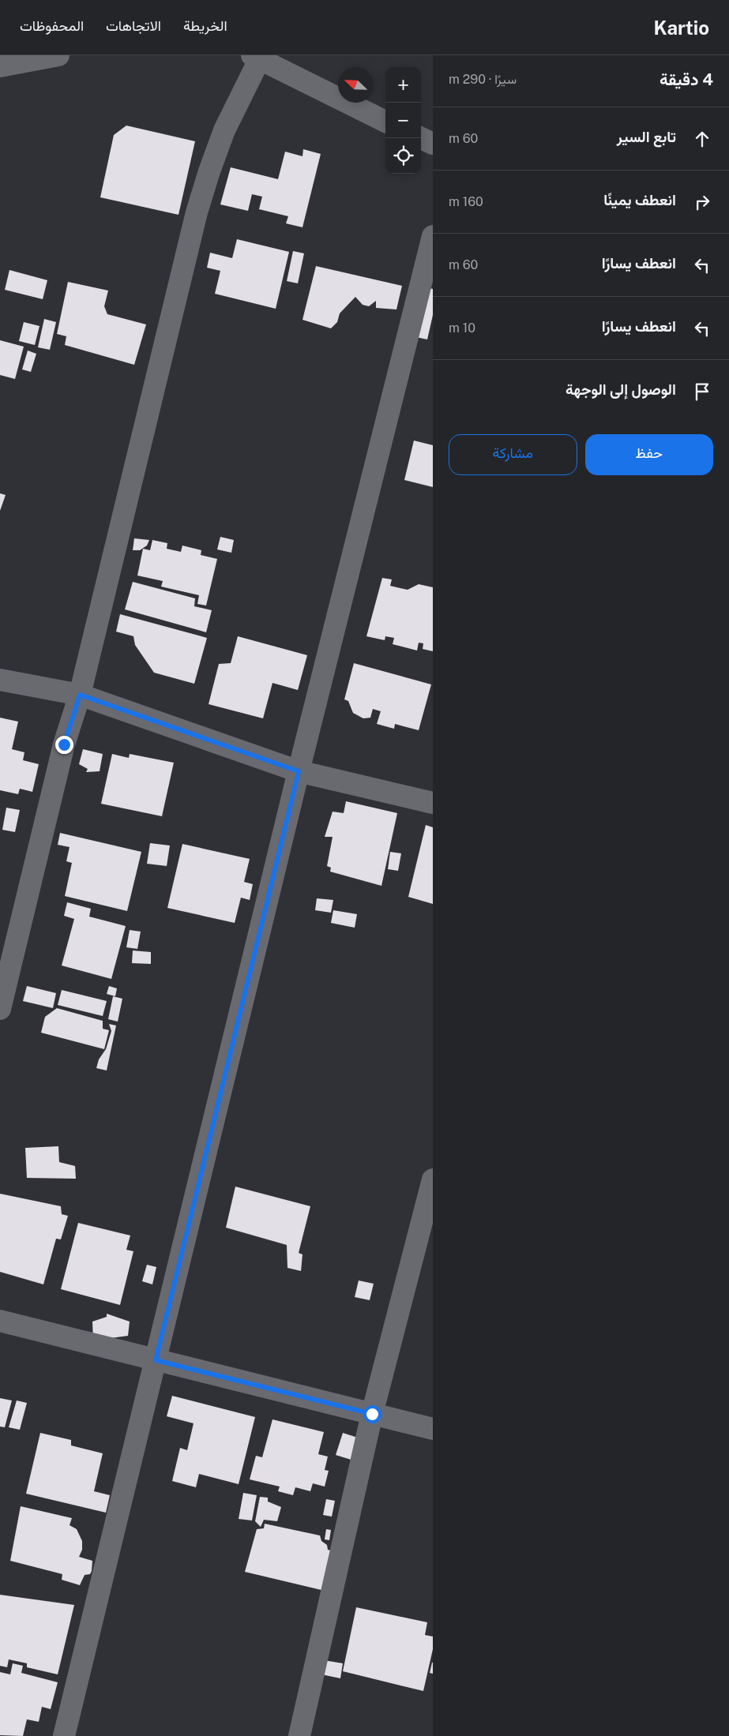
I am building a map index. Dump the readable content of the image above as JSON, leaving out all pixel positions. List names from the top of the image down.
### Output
{
  "north": "top left",
  "page": {
    "header": "Kartio",
    "nav": ["الخريطة", "الاتجاهات", "المحفوظات"],
    "heading": ["4 دقيقة", "سيرًا · 290 m"],
    "map_buttons": ["+", "−"],
    "list": [
      ["تابع السير", "60 m"],
      ["انعطف يمينًا", "160 m"],
      ["انعطف يسارًا", "60 m"],
      ["انعطف يسارًا", "10 m"],
      "الوصول إلى الوجهة"
    ],
    "buttons": ["حفظ", "مشاركة"]
  }
}
